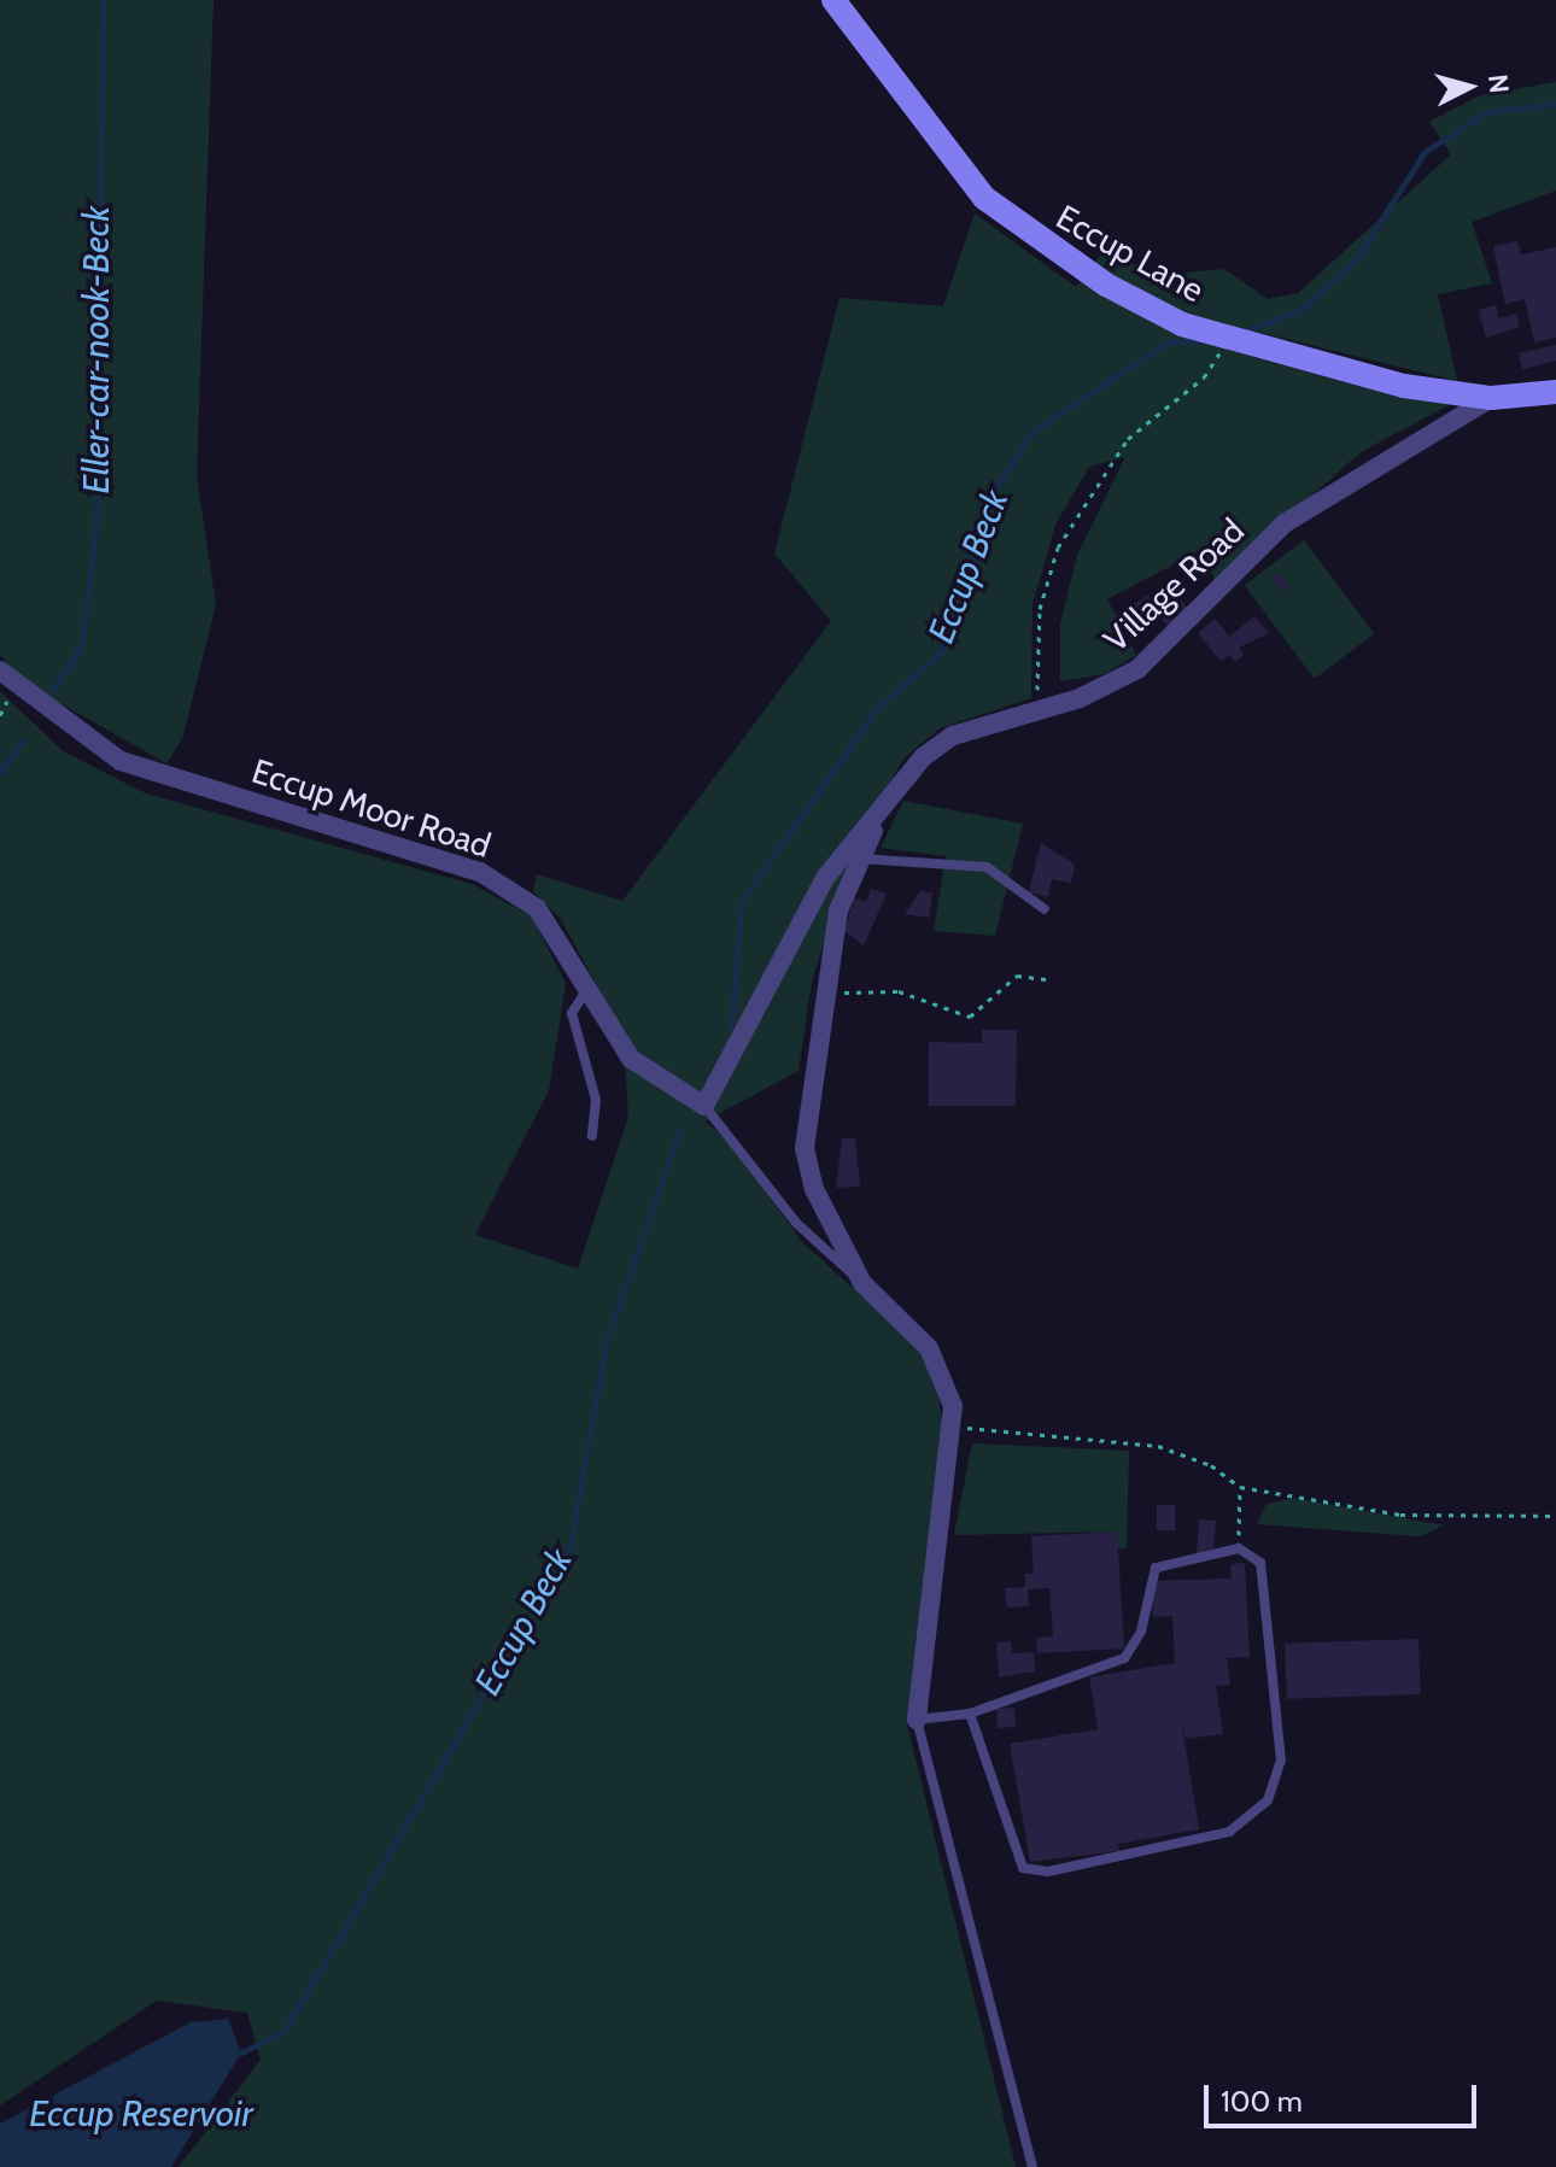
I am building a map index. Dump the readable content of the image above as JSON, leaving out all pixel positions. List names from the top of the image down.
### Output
{
  "streets": {
    "street": ["Eccup Lane", "Village Road", "Eccup Moor Road"]
  },
  "crossings": [
    ["Eccup Lane", "Village Road"]
  ],
  "water": ["Eller-car-nook-Beck", "Eccup Beck", "Eccup Reservoir"],
  "scale_bar": "100 m",
  "north": "right"
}
